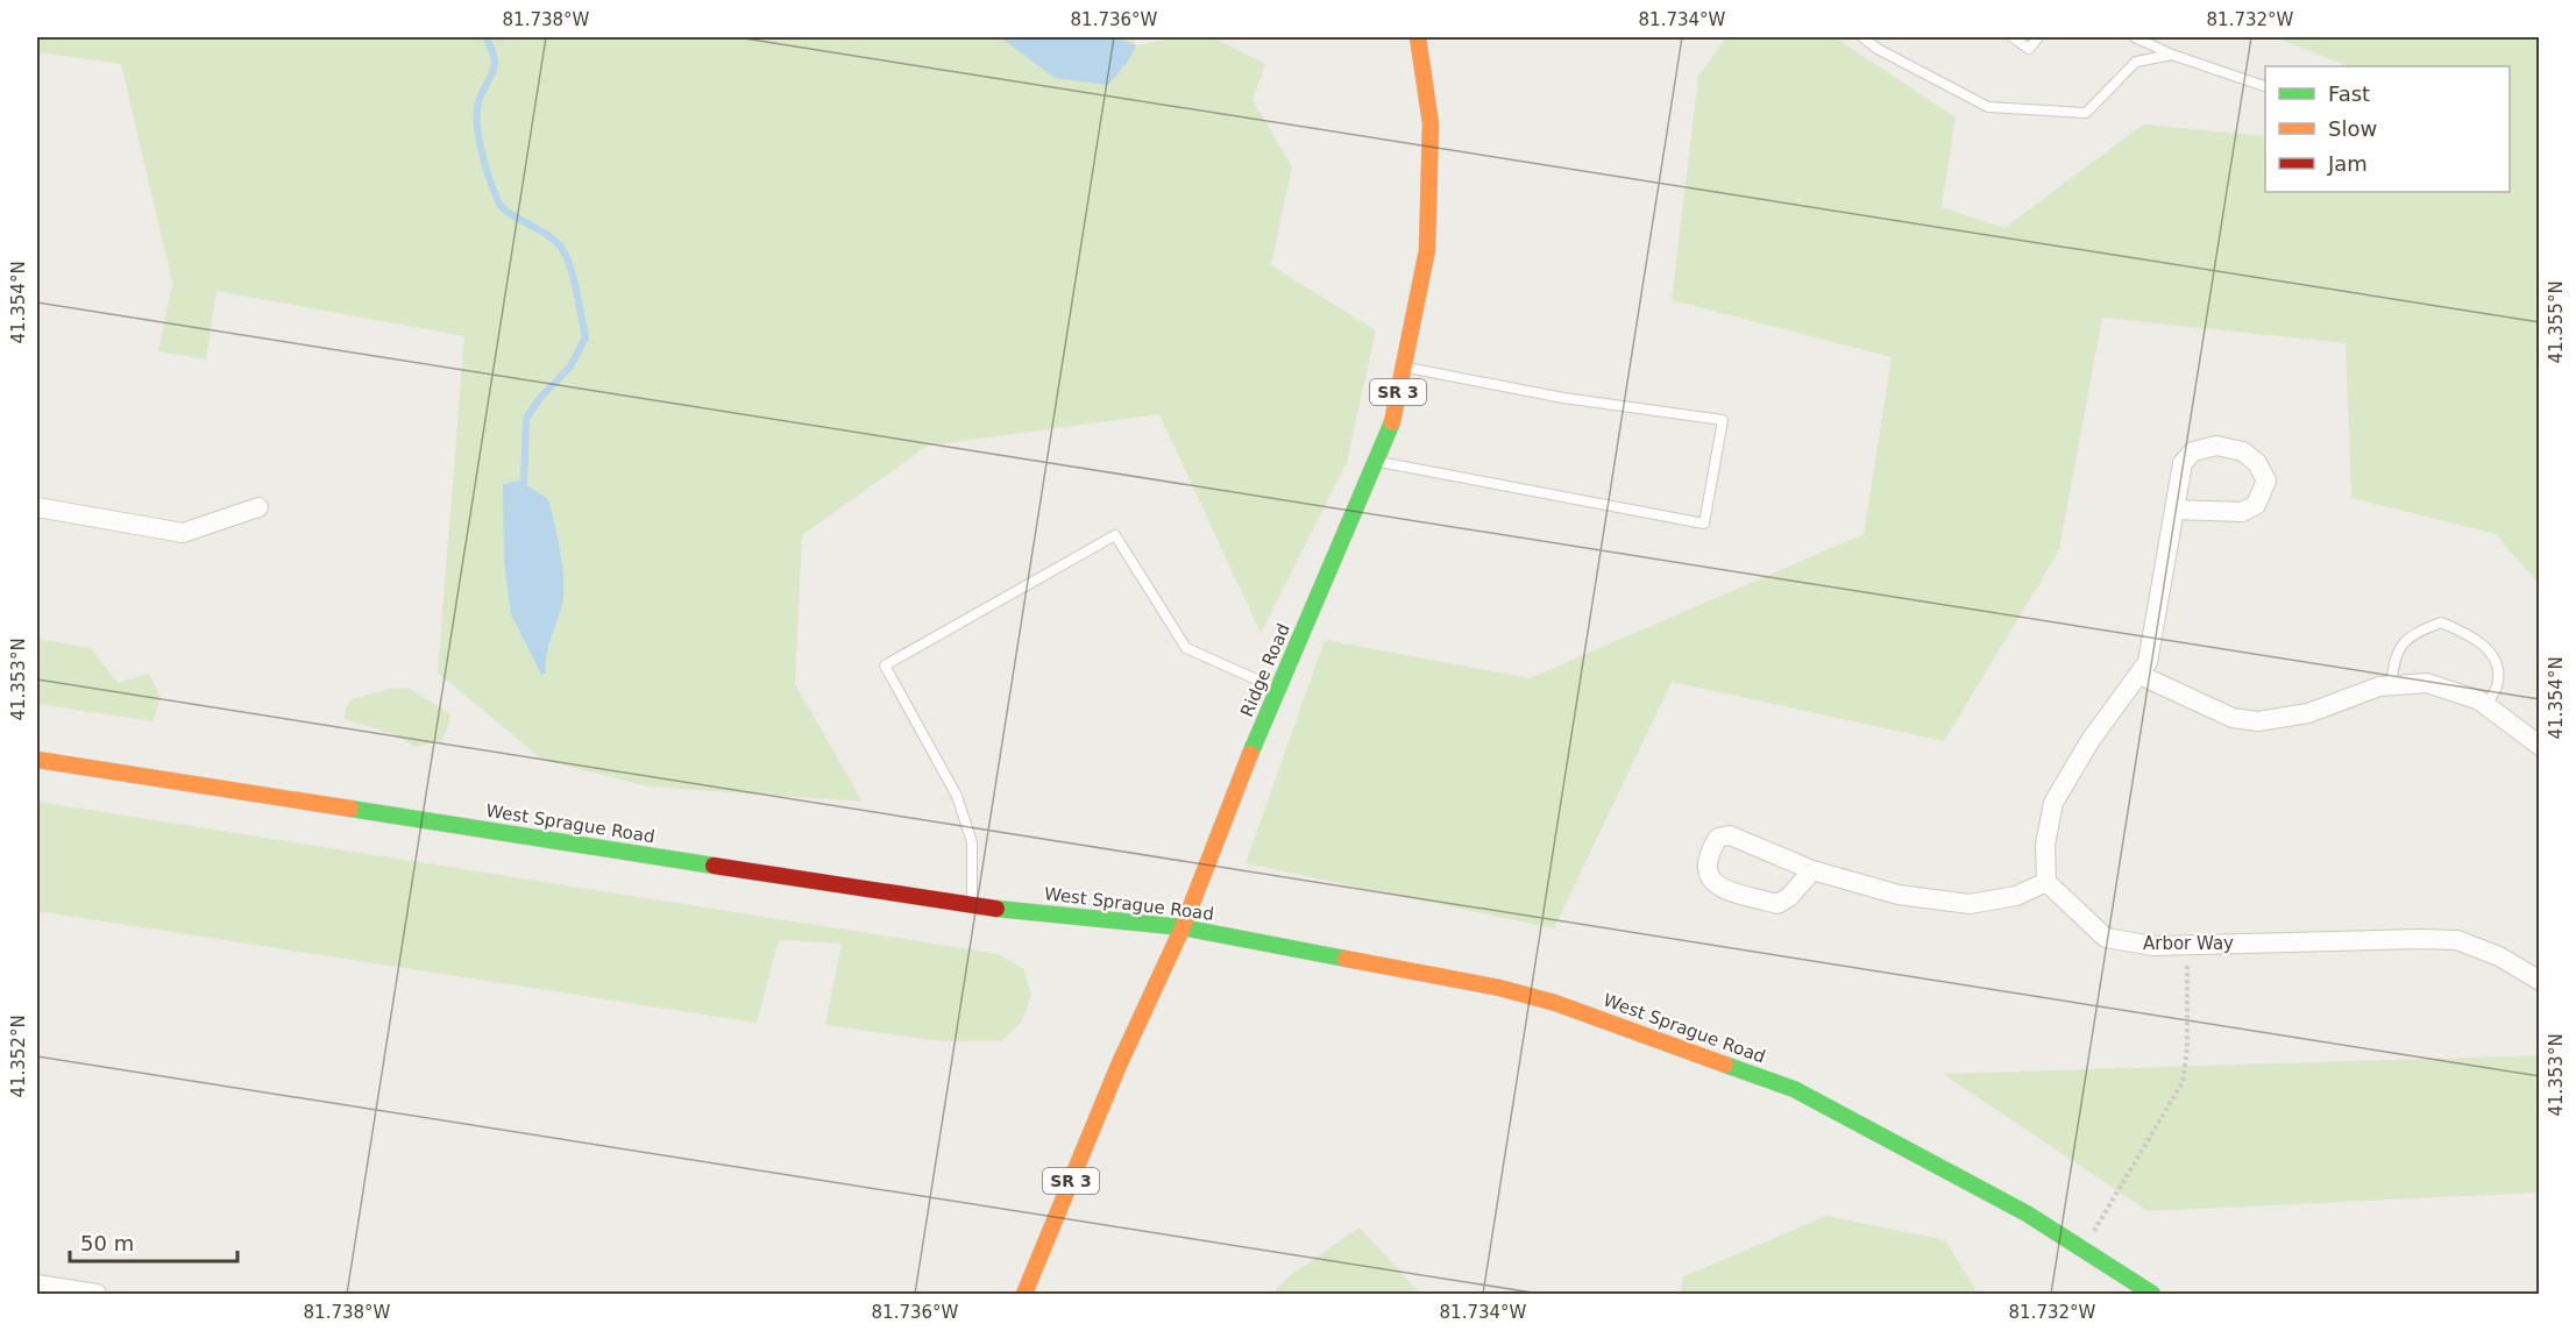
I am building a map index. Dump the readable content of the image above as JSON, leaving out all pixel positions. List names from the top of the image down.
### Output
{
  "streets": {
    "street": [
      "SR 3",
      "Ridge Road",
      "West Sprague Road",
      "Arbor Way"
    ]
  },
  "crossings": [
    ["Ridge Road", "West Sprague Road"]
  ],
  "legend": ["Fast", "Slow", "Jam"],
  "scale_bar": "50 m",
  "coordinates": [
    "81.738°W",
    "81.736°W",
    "81.734°W",
    "81.732°W",
    "41.354°N",
    "41.355°N",
    "41.353°N",
    "41.352°N"
  ]
}
